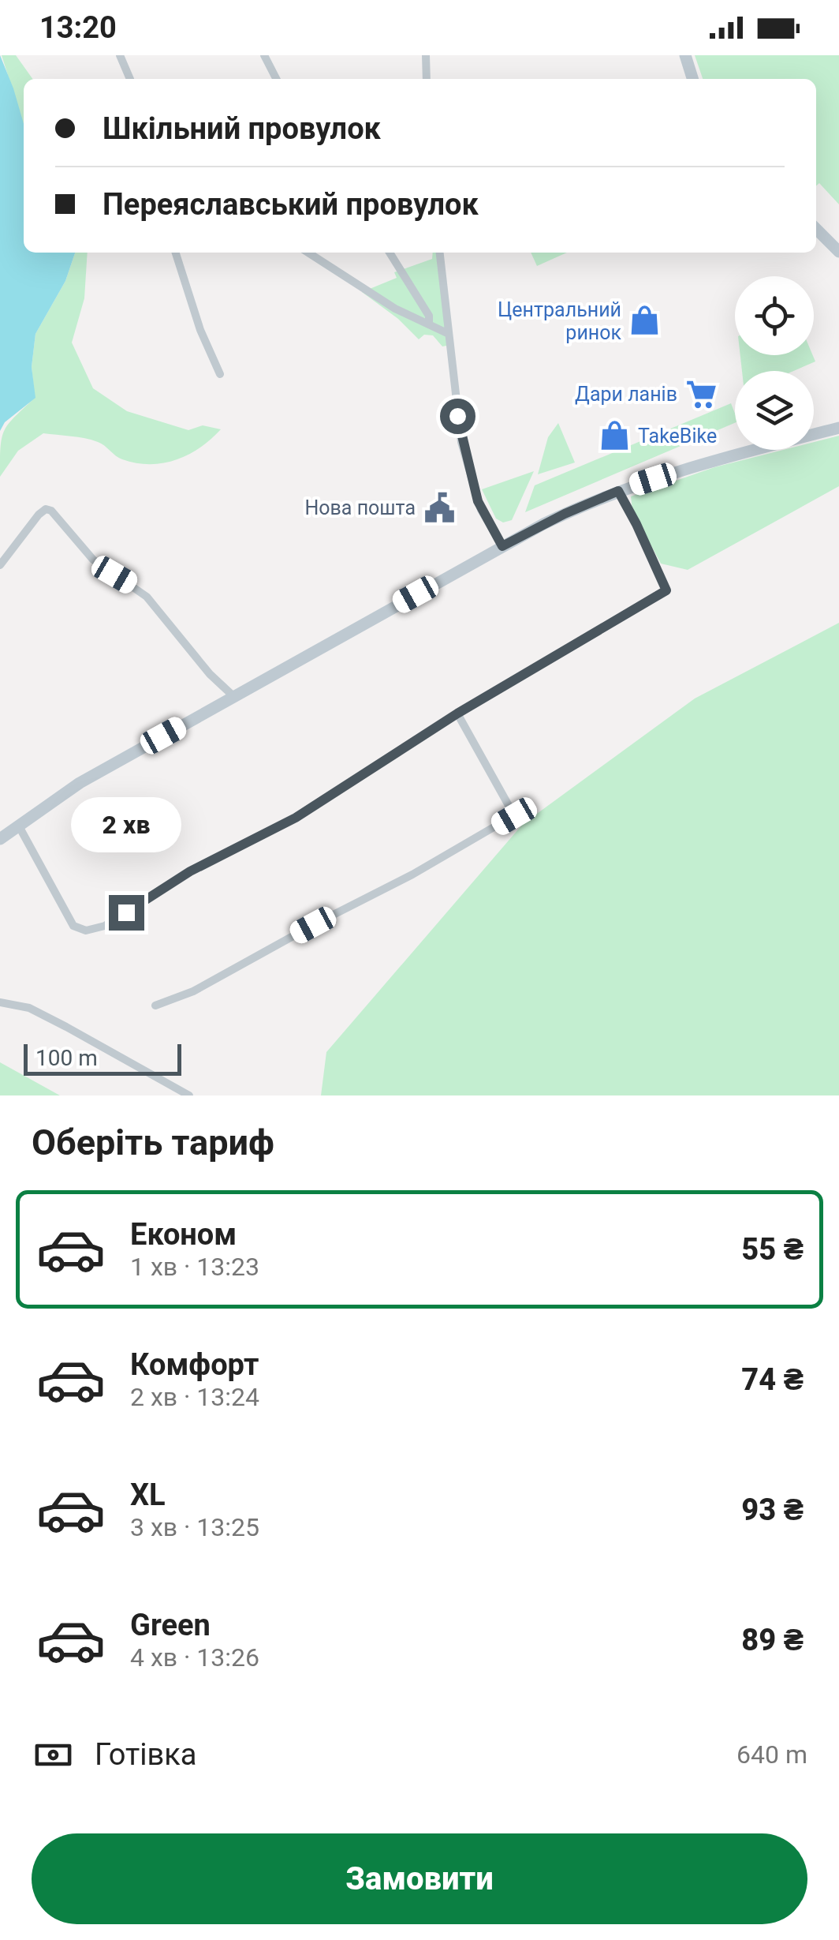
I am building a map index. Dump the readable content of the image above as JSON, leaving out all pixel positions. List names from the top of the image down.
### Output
{
  "places": {
    "shop": ["Центральний ринок", "TakeBike"],
    "supermarket": ["Дари ланів"],
    "public building": ["Нова пошта"]
  },
  "scale_bar": "100 m",
  "page": {
    "status": "13:20",
    "banner": ["Шкільний провулок", "Переяславський провулок"],
    "bubble": "2 хв",
    "scale": "100 m",
    "heading": "Оберіть тариф",
    "list": [
      {
        "name": "Економ",
        "note": "1 хв · 13:23",
        "value": "55 ₴"
      },
      {
        "name": "Комфорт",
        "note": "2 хв · 13:24",
        "value": "74 ₴"
      },
      {
        "name": "XL",
        "note": "3 хв · 13:25",
        "value": "93 ₴"
      },
      {
        "name": "Green",
        "note": "4 хв · 13:26",
        "value": "89 ₴"
      }
    ],
    "pay": ["Готівка", "640 m"],
    "buttons": "Замовити"
  }
}
